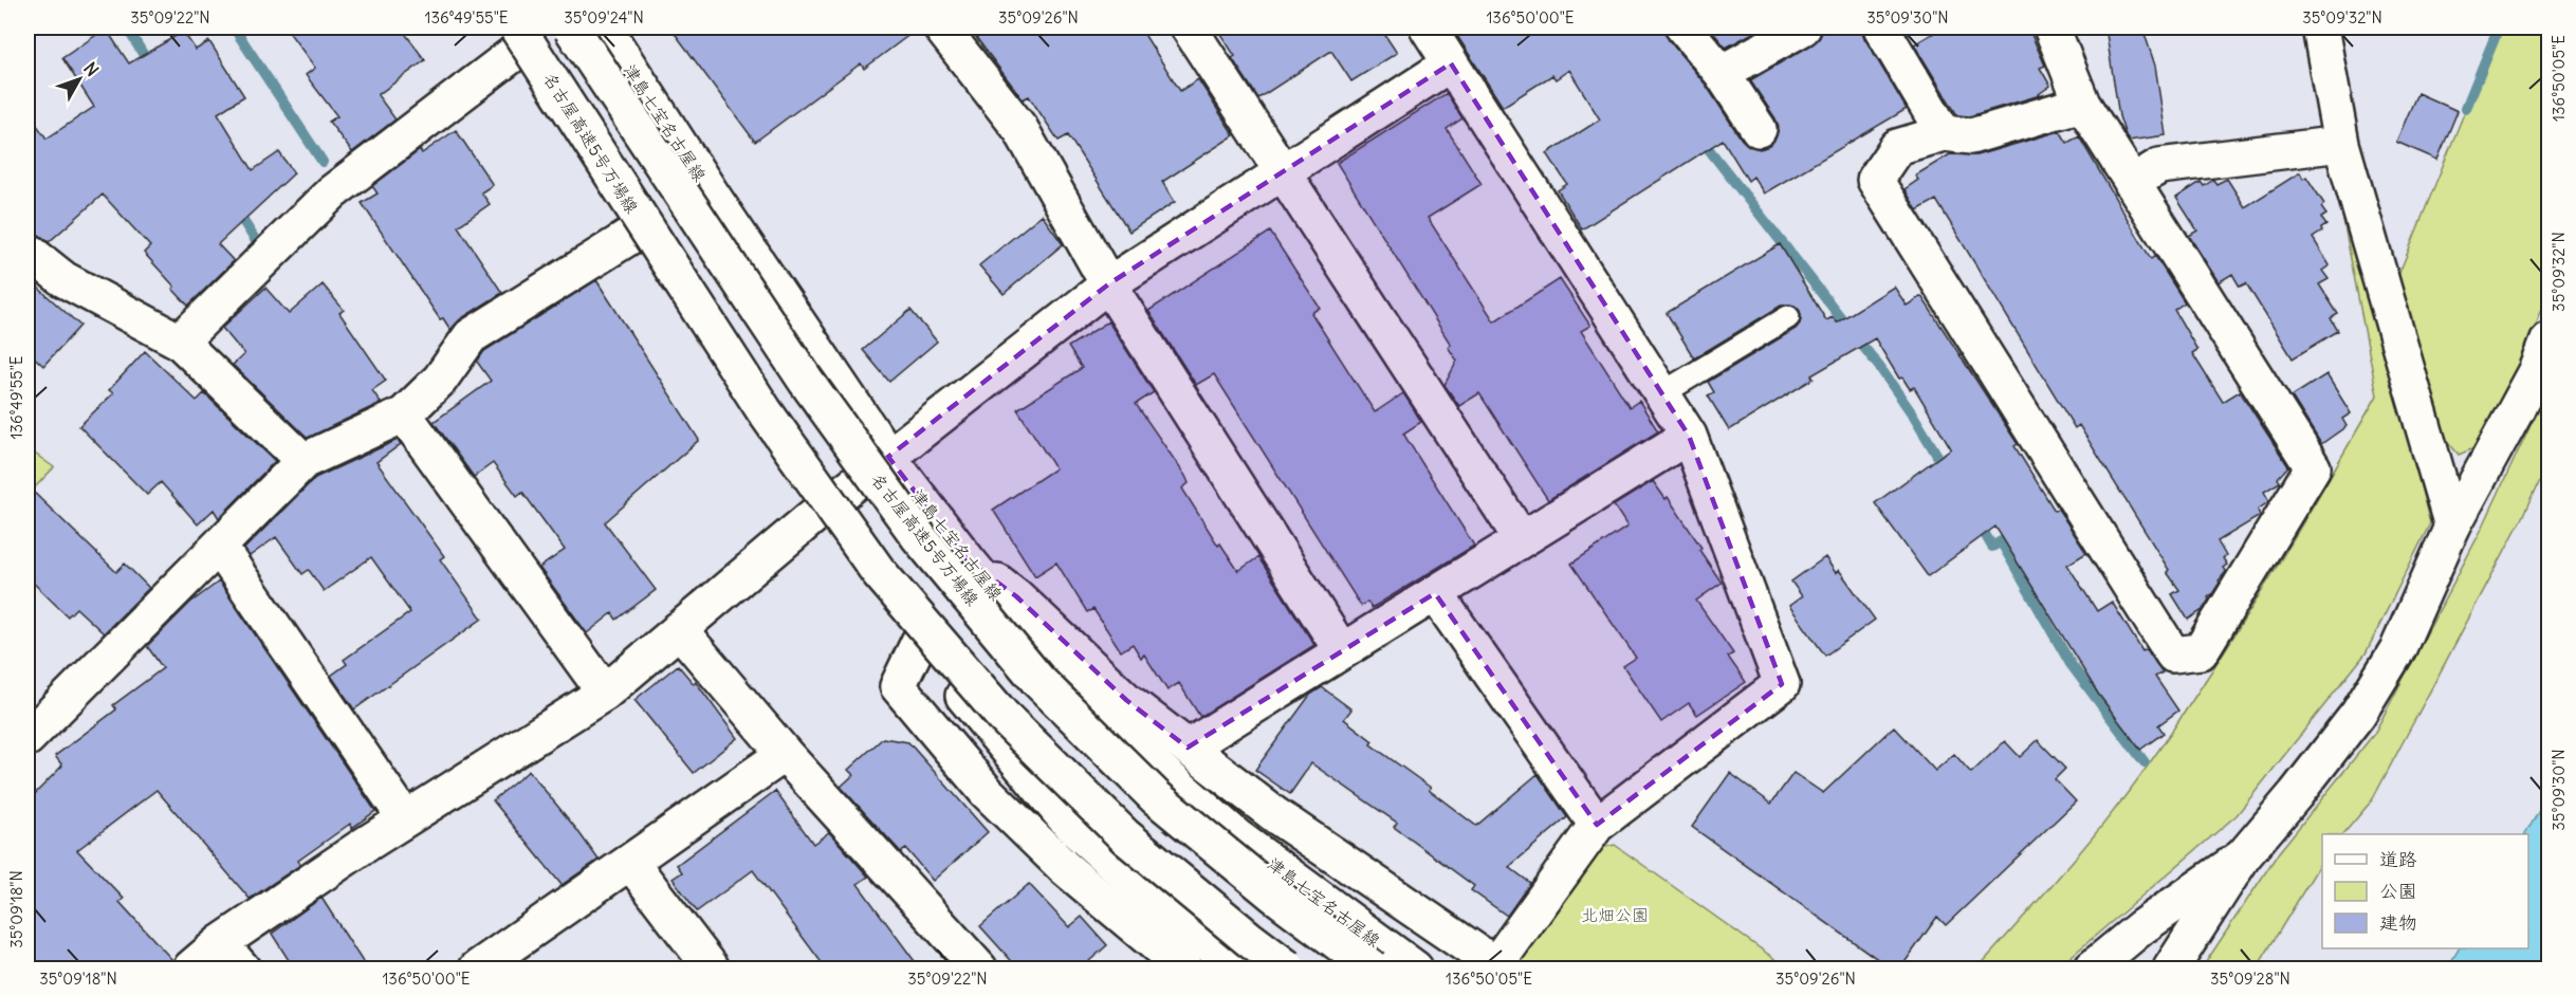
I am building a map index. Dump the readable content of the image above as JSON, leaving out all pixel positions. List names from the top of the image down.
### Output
{
  "streets": {
    "main road": ["津島七宝名古屋線", "名古屋高速5号万場線"]
  },
  "parks": ["北畑公園"],
  "legend": ["道路", "公園", "建物"],
  "north": "top right",
  "coordinates": [
    "35°09'22\"N",
    "136°49'55\"E",
    "35°09'24\"N",
    "35°09'26\"N",
    "136°50'00\"E",
    "35°09'30\"N",
    "35°09'32\"N",
    "136°50'05\"E",
    "35°09'18\"N",
    "35°09'28\"N"
  ]
}
